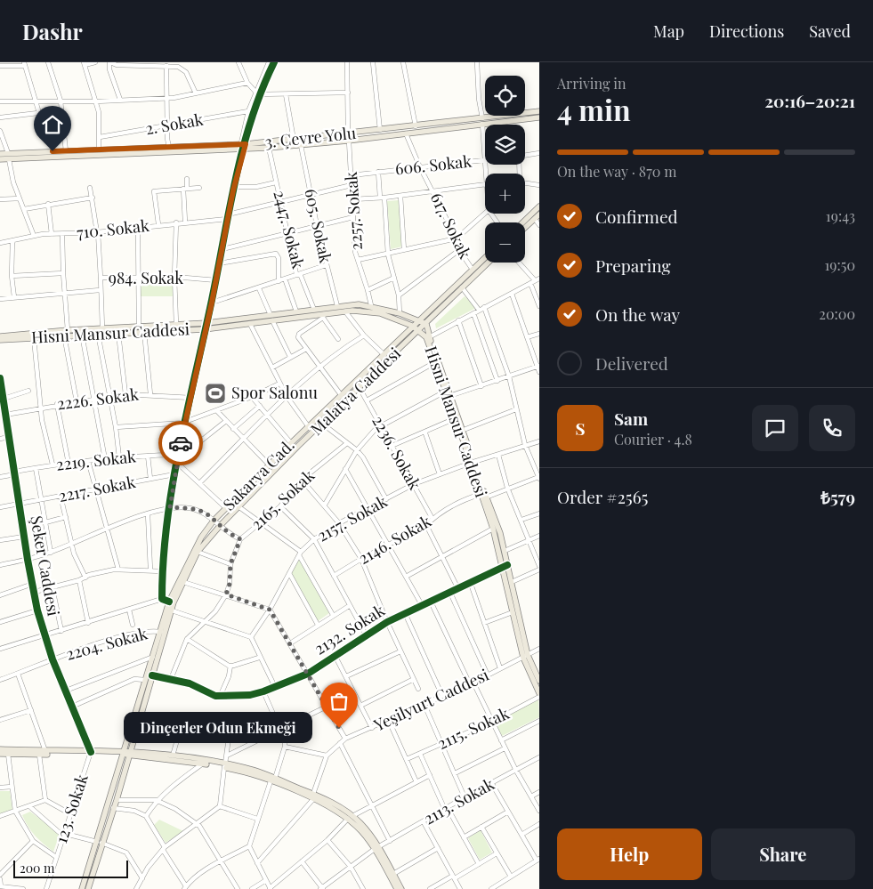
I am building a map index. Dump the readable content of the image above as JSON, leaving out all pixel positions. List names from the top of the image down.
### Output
{
  "streets": {
    "main road": [
      "3. Çevre Yolu",
      "Hisni Mansur Caddesi",
      "Malatya Caddesi",
      "Sakarya Cad."
    ],
    "street": [
      "2. Sokak",
      "606. Sokak",
      "2257. Sokak",
      "605. Sokak",
      "617. Sokak",
      "710. Sokak",
      "2447. Sokak",
      "984. Sokak",
      "2226. Sokak",
      "2236. Sokak",
      "2219. Sokak",
      "2217. Sokak",
      "2165. Sokak",
      "2157. Sokak",
      "2146. Sokak",
      "Şeker Caddesi",
      "2132. Sokak",
      "2204. Sokak",
      "Yeşilyurt Caddesi",
      "2115. Sokak",
      "2113. Sokak",
      "123. Sokak"
    ]
  },
  "crossings": [
    ["3. Çevre Yolu", "2257. Sokak"],
    ["3. Çevre Yolu", "605. Sokak"],
    ["3. Çevre Yolu", "617. Sokak"],
    ["3. Çevre Yolu", "2447. Sokak"],
    ["606. Sokak", "2257. Sokak"],
    ["606. Sokak", "617. Sokak"],
    ["617. Sokak", "Sakarya Cad."],
    ["Hisni Mansur Caddesi", "Malatya Caddesi"],
    ["Hisni Mansur Caddesi", "Sakarya Cad."],
    ["Hisni Mansur Caddesi", "2157. Sokak"],
    ["Hisni Mansur Caddesi", "2146. Sokak"],
    ["Hisni Mansur Caddesi", "2132. Sokak"],
    ["Hisni Mansur Caddesi", "Yeşilyurt Caddesi"],
    ["Malatya Caddesi", "2236. Sokak"],
    ["Malatya Caddesi", "Sakarya Cad."],
    ["Malatya Caddesi", "2132. Sokak"],
    ["2226. Sokak", "Şeker Caddesi"],
    ["2236. Sokak", "2157. Sokak"],
    ["2236. Sokak", "2146. Sokak"],
    ["2219. Sokak", "Şeker Caddesi"],
    ["Sakarya Cad.", "2204. Sokak"],
    ["2217. Sokak", "Şeker Caddesi"],
    ["2165. Sokak", "2132. Sokak"],
    ["Şeker Caddesi", "2204. Sokak"],
    ["Şeker Caddesi", "123. Sokak"]
  ],
  "places": {
    "sports": ["Spor Salonu"],
    "other": ["Dinçerler Odun Ekmeği"]
  },
  "scale_bar": "200 m",
  "page": {
    "header": "Dashr",
    "nav": ["Map", "Directions", "Saved"],
    "heading": ["4 min", "Arriving in", "20:16–20:21"],
    "panel": [
      "Sam",
      "Courier · 4.8",
      "Order #2565",
      "₺579"
    ],
    "map_buttons": ["+", "−"],
    "bar": "On the way · 870 m",
    "list": [
      ["Confirmed", "19:43"],
      ["Preparing", "19:50"],
      ["On the way", "20:00"],
      "Delivered"
    ],
    "round": "S",
    "bubble": "Dinçerler Odun Ekmeği",
    "buttons": ["Help", "Share"],
    "scale": "200 m"
  }
}
